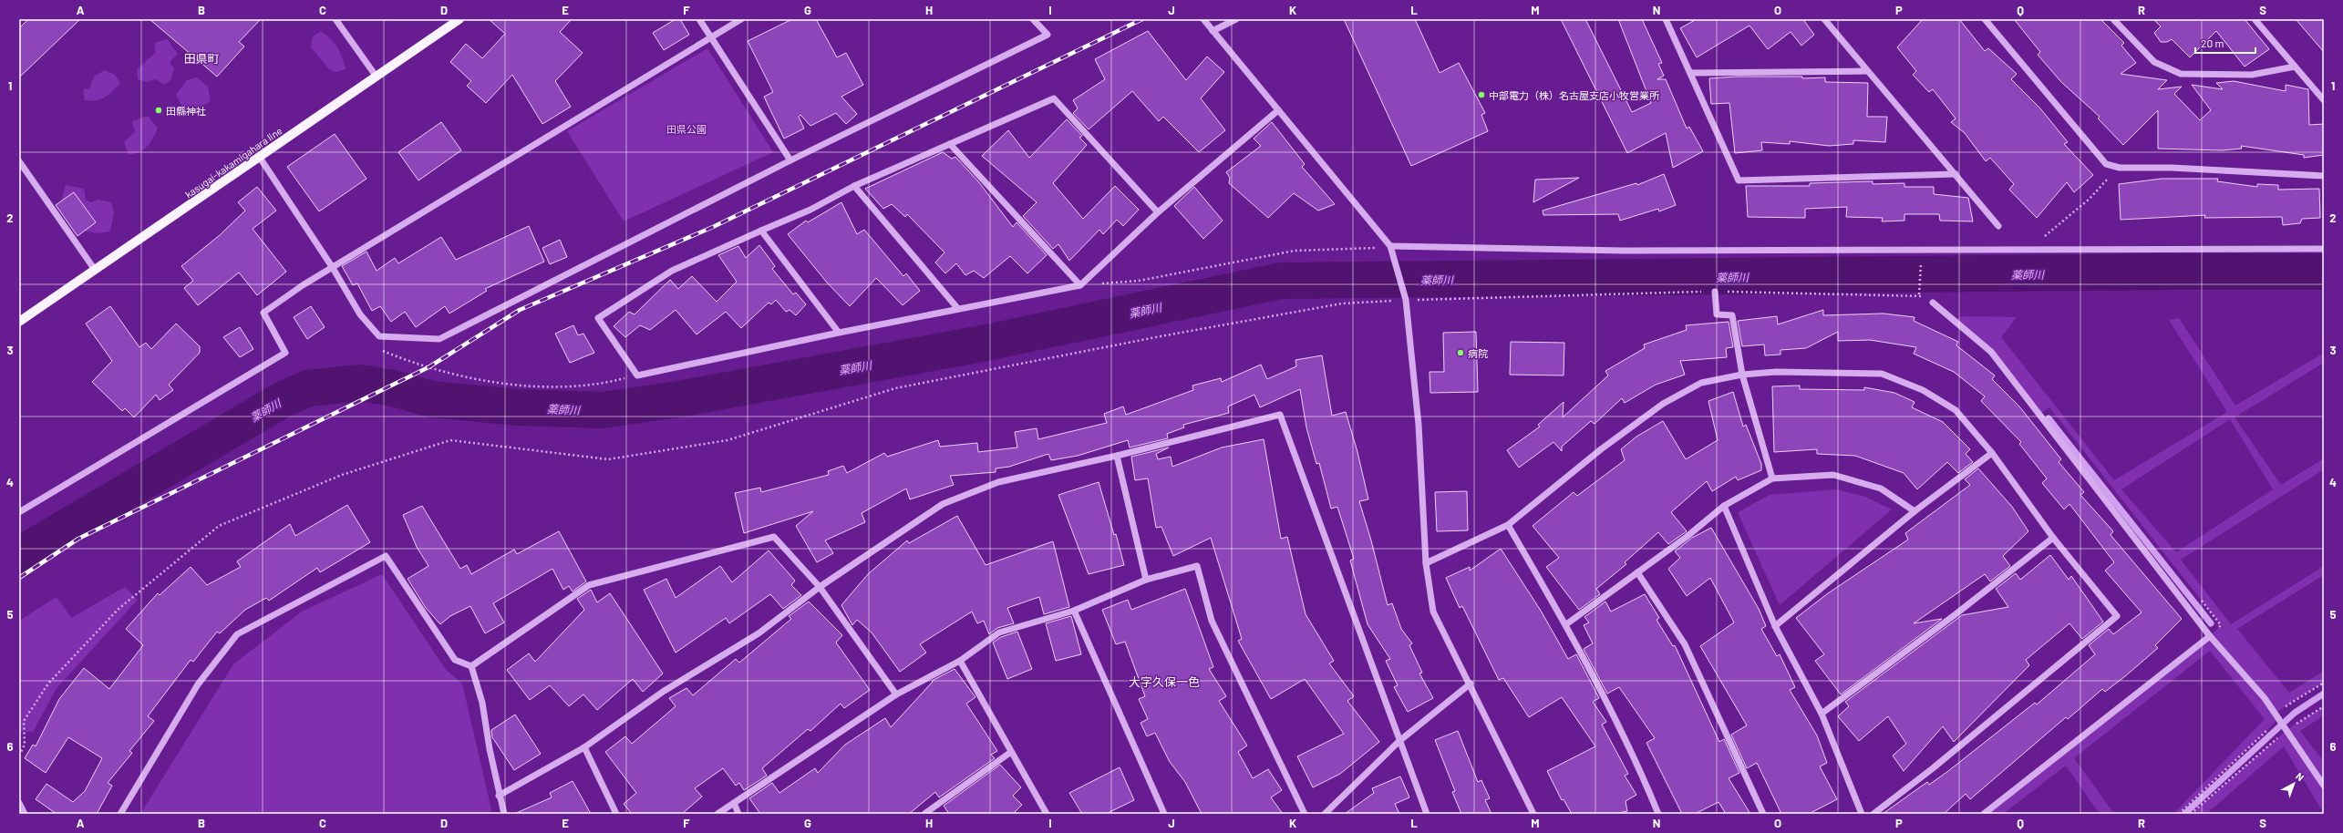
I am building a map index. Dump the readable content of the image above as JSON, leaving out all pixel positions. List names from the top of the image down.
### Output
{
  "streets": {
    "main road": ["kasugai-kakamigahara line"]
  },
  "districts": ["田県町", "大字久保一色"],
  "water": ["薬師川"],
  "parks": ["田県公園"],
  "places": ["中部電力（株）名古屋支店小牧営業所", "田縣神社", "病院"],
  "scale_bar": "20 m",
  "north": "top right",
  "grid": {
    "columns": [
      "A",
      "B",
      "C",
      "D",
      "E",
      "F",
      "G",
      "H",
      "I",
      "J",
      "K",
      "L",
      "M",
      "N",
      "O",
      "P",
      "Q",
      "R",
      "S"
    ],
    "rows": [
      "1",
      "2",
      "3",
      "4",
      "5",
      "6"
    ]
  }
}
